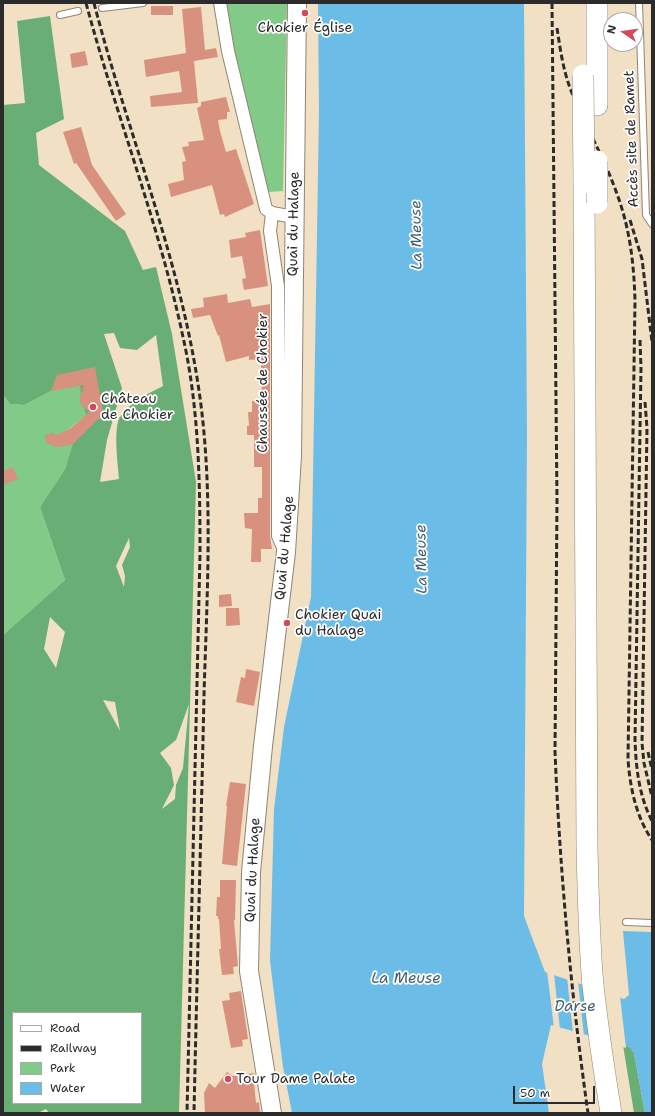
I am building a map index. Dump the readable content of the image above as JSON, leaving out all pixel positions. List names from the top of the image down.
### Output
{
  "streets": {
    "main road": ["Quai du Halage"],
    "street": ["Chaussée de Chokier"],
    "lane": ["Accès site de Ramet"]
  },
  "crossings": [
    ["Quai du Halage", "Chaussée de Chokier"]
  ],
  "water": ["La Meuse", "Darse"],
  "places": [
    "Chokier Église",
    "Château de Chokier",
    "Chokier Quai du Halage",
    "Tour Dame Palate"
  ],
  "legend": [
    "Road",
    "Railway",
    "Park",
    "Water"
  ],
  "scale_bar": "50 m",
  "north": "left"
}
